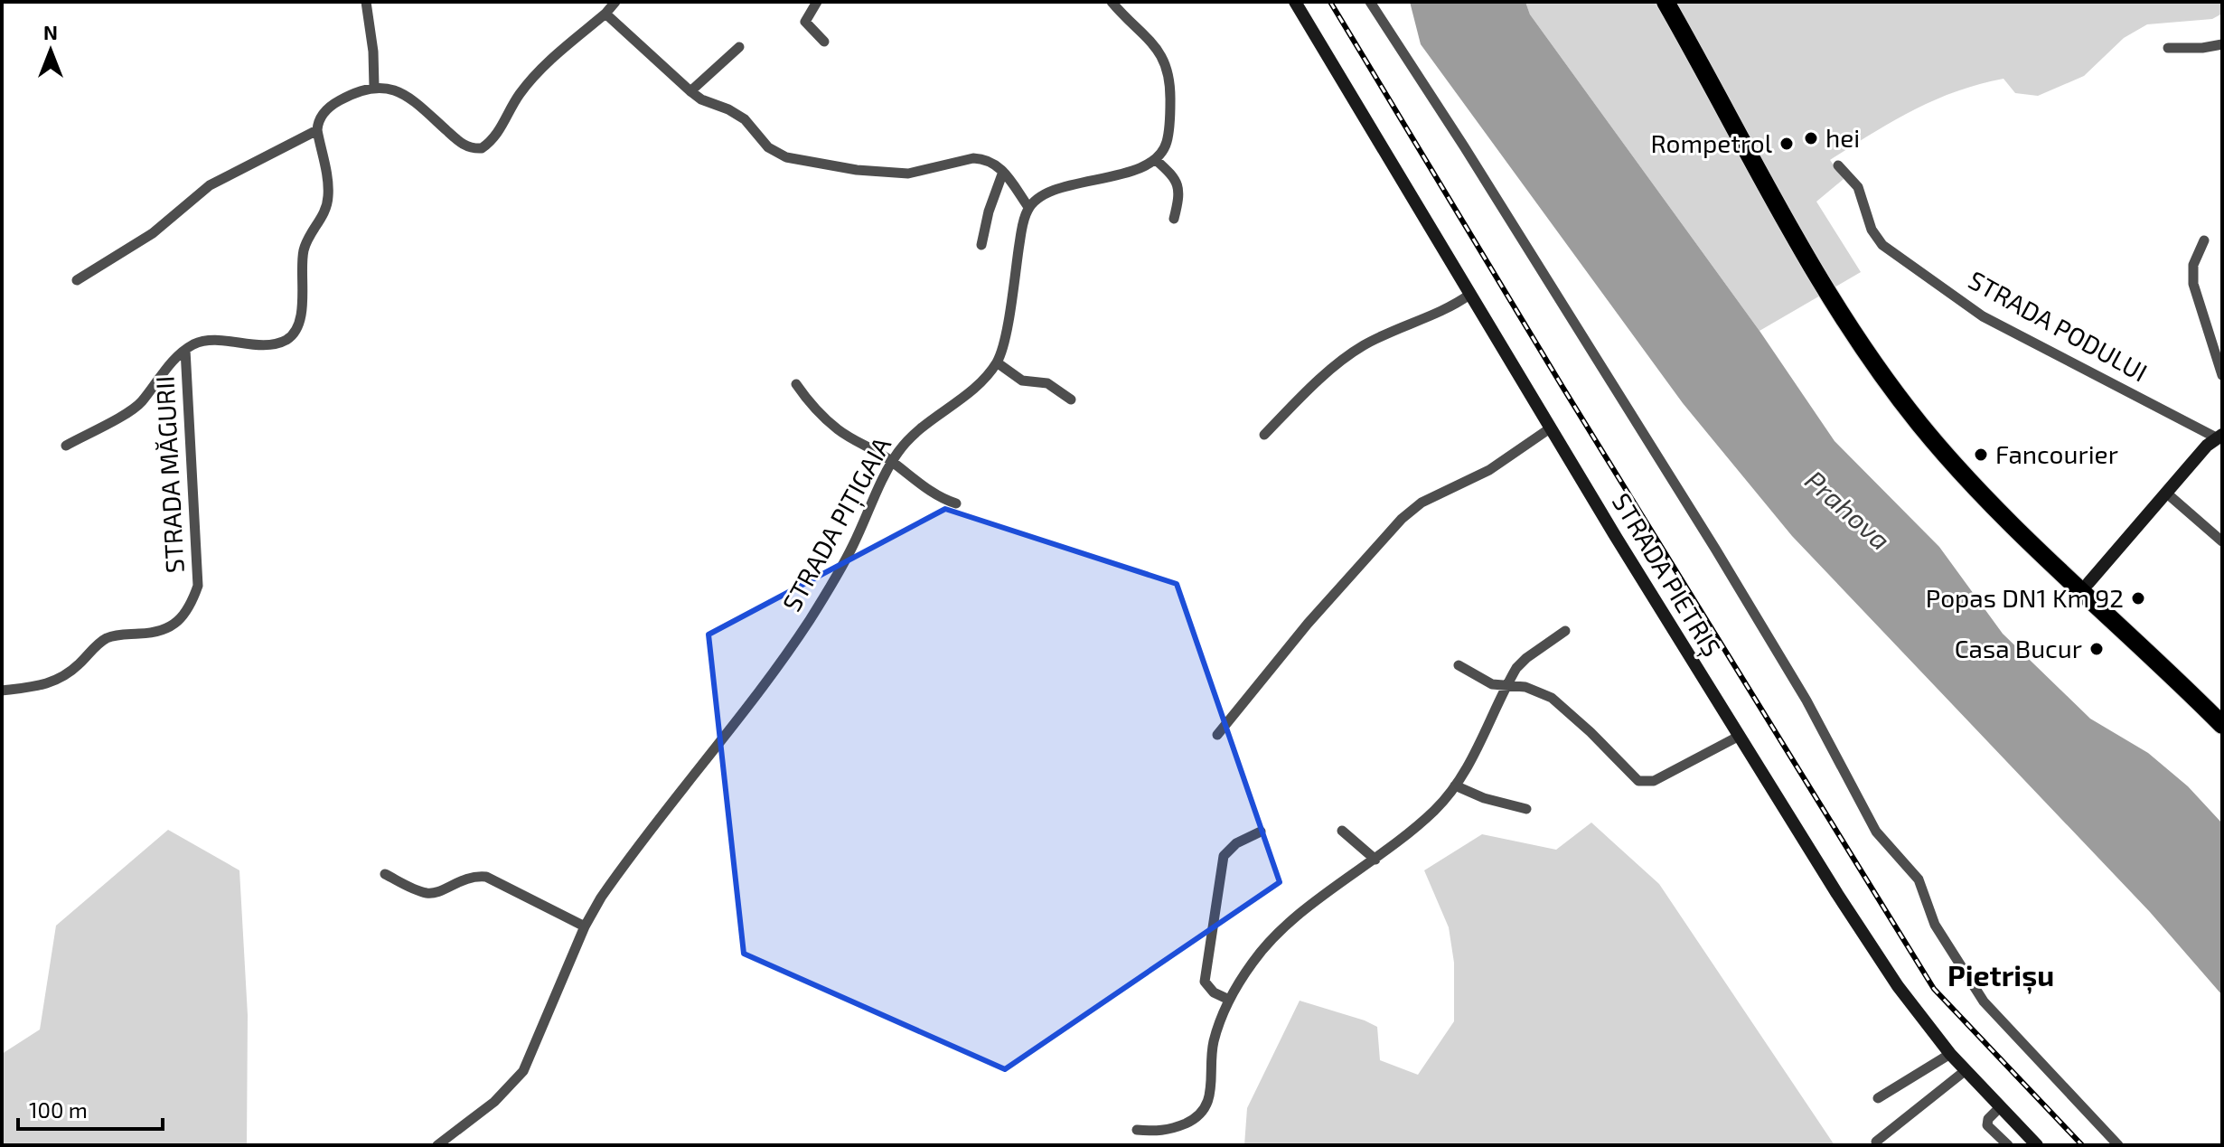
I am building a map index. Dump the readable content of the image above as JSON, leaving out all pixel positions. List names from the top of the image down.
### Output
{
  "streets": {
    "main road": ["STRADA PIETRIȘ"],
    "street": ["STRADA PODULUI", "STRADA MĂGURII", "STRADA PIȚIGAIA"]
  },
  "districts": ["Pietrișu"],
  "water": ["Prahova"],
  "places": [
    "hei",
    "Rompetrol",
    "Fancourier",
    "Popas DN1 Km 92",
    "Casa Bucur"
  ],
  "scale_bar": "100 m",
  "north": "top"
}
